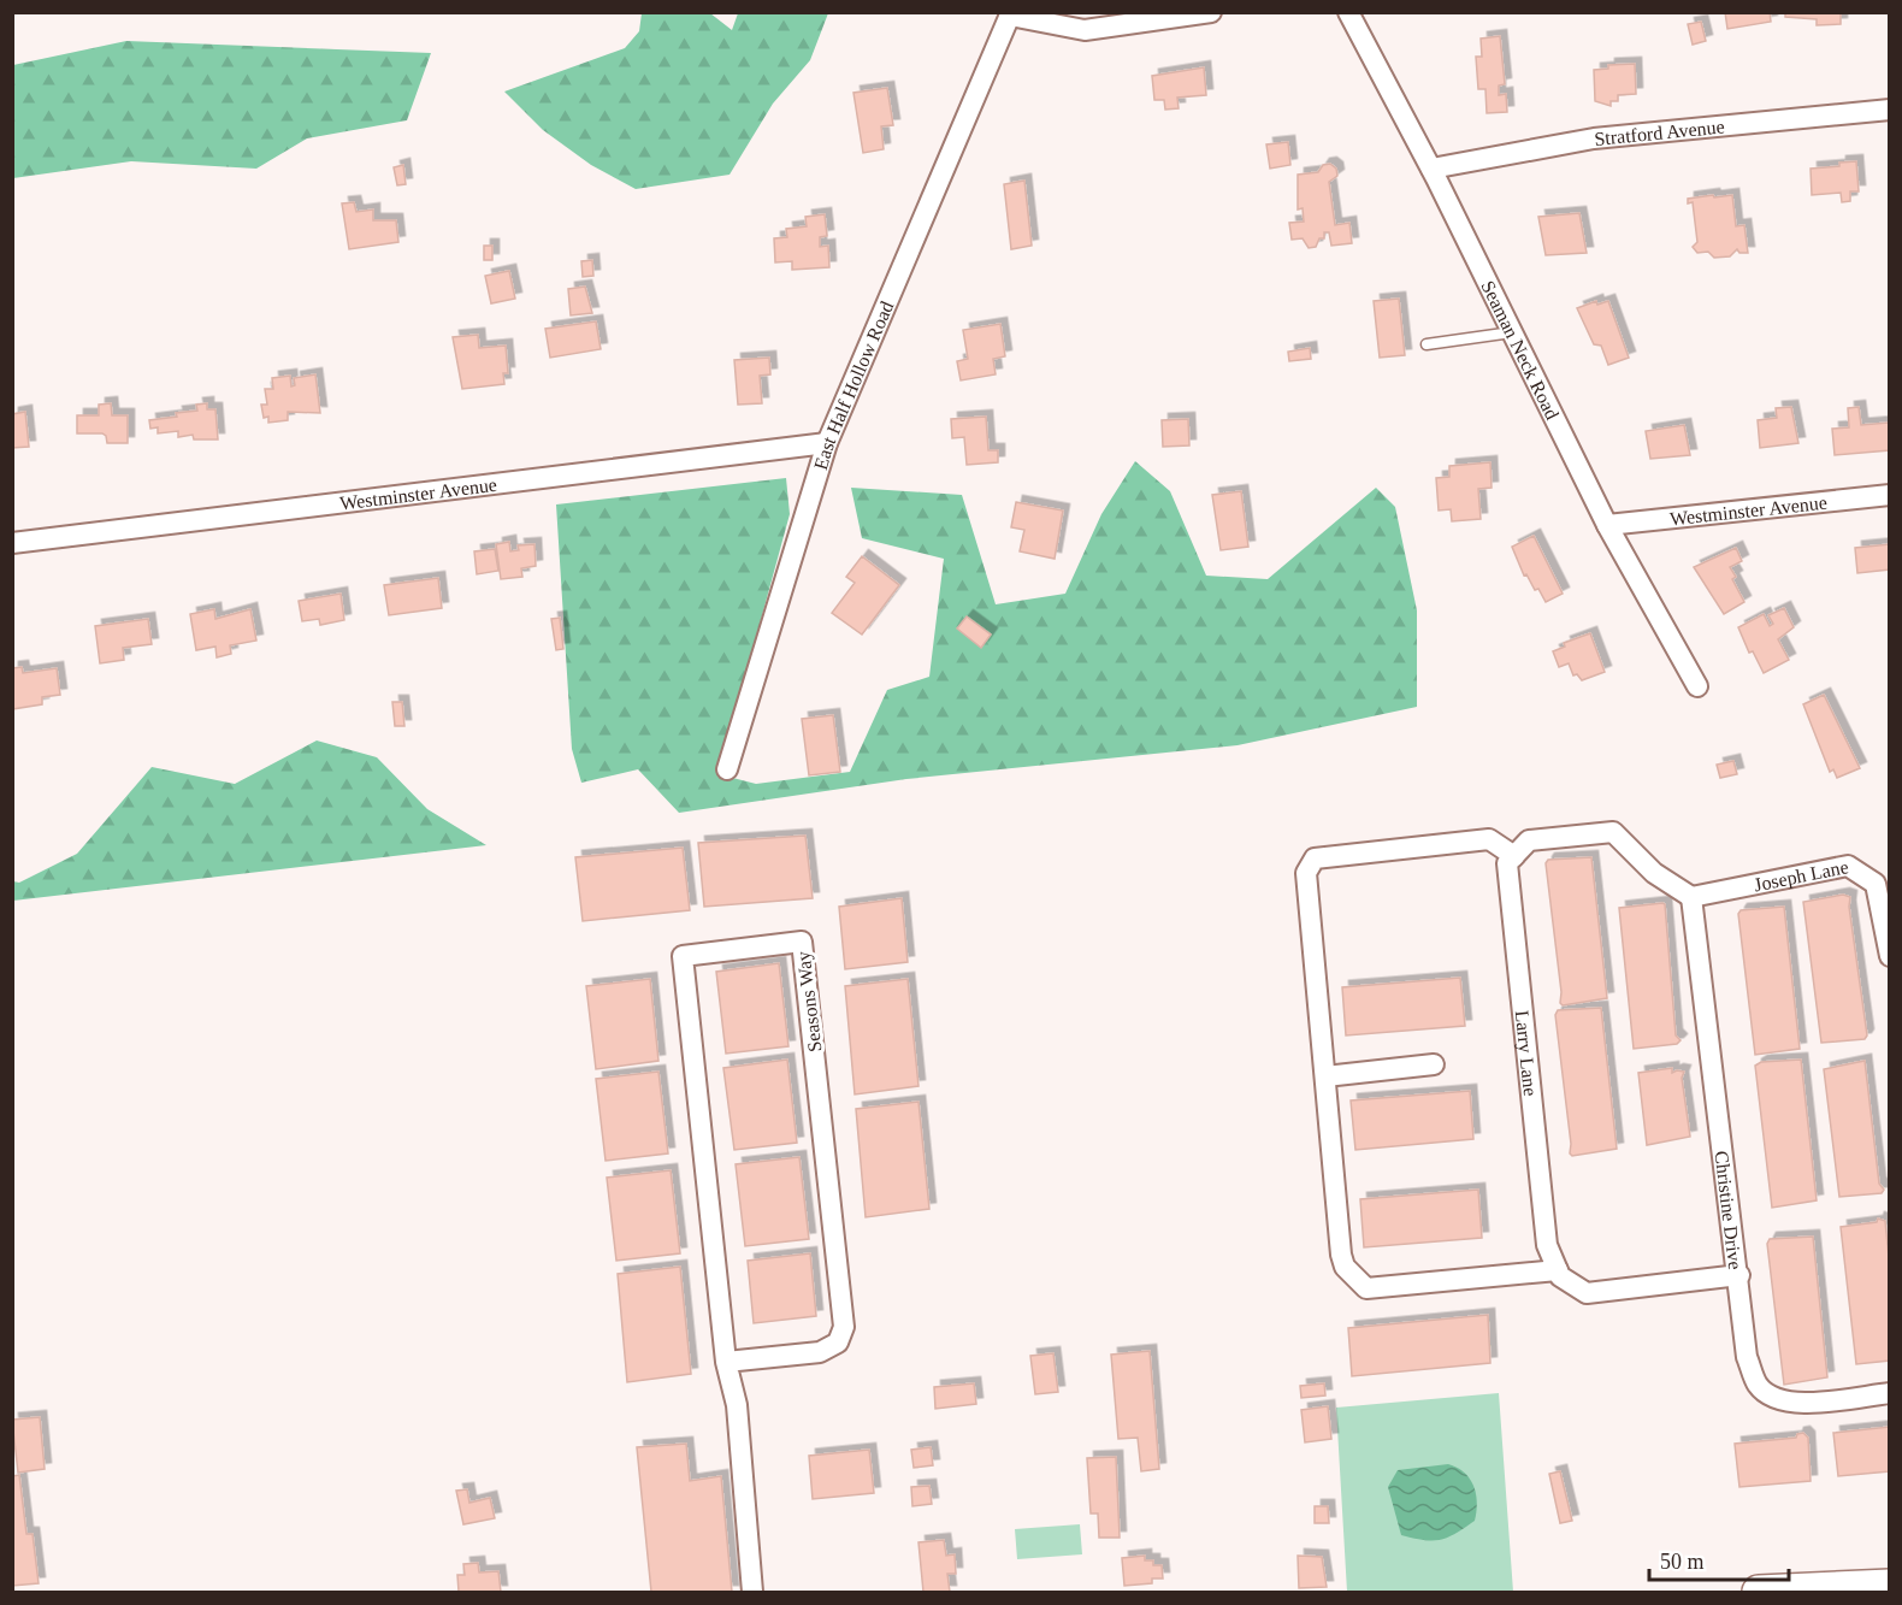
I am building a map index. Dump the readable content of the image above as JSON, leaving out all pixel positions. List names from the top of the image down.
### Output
{
  "streets": {
    "street": [
      "Stratford Avenue",
      "Seaman Neck Road",
      "East Half Hollow Road",
      "Westminster Avenue",
      "Joseph Lane",
      "Seasons Way",
      "Larry Lane",
      "Christine Drive"
    ]
  },
  "crossings": [
    ["Stratford Avenue", "Seaman Neck Road"],
    ["Seaman Neck Road", "Westminster Avenue"],
    ["East Half Hollow Road", "Westminster Avenue"],
    ["Joseph Lane", "Christine Drive"]
  ],
  "scale_bar": "50 m"
}
